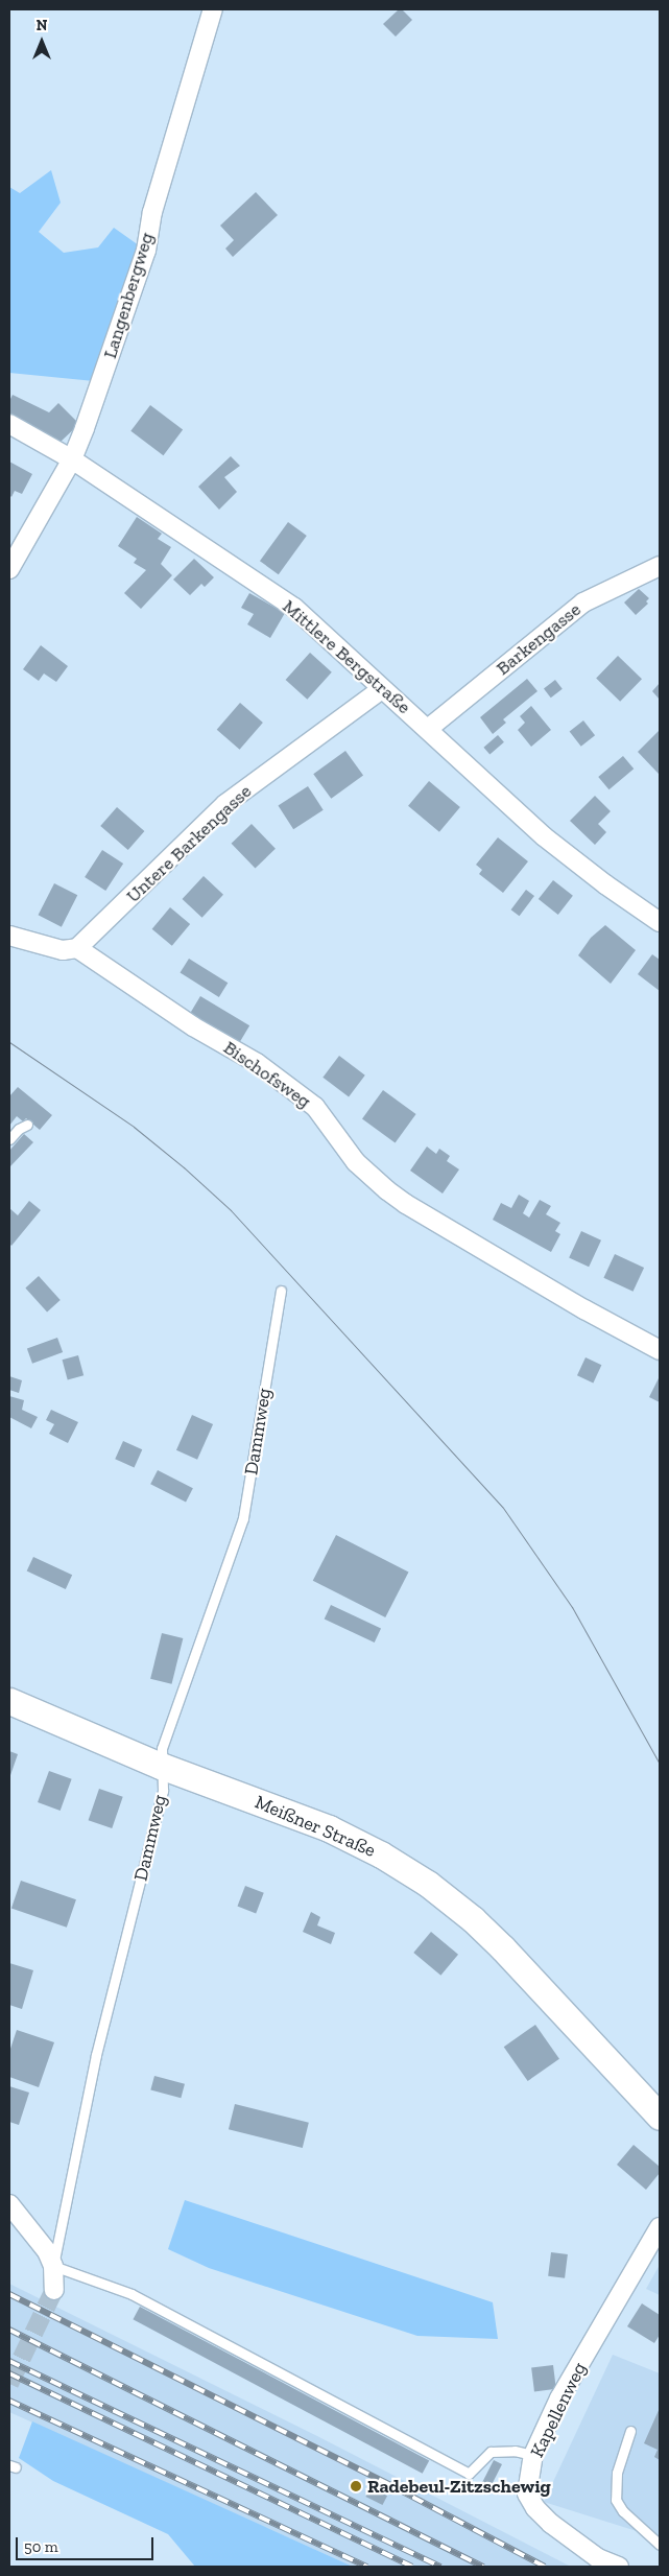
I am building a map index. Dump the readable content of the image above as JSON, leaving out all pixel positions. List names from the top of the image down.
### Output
{
  "streets": {
    "main road": ["Meißner Straße"],
    "street": [
      "Langenbergweg",
      "Barkengasse",
      "Mittlere Bergstraße",
      "Untere Barkengasse",
      "Bischofsweg",
      "Kapellenweg"
    ],
    "lane": ["Dammweg"]
  },
  "crossings": [
    ["Langenbergweg", "Mittlere Bergstraße"],
    ["Barkengasse", "Mittlere Bergstraße"],
    ["Mittlere Bergstraße", "Untere Barkengasse"],
    ["Untere Barkengasse", "Bischofsweg"],
    ["Dammweg", "Meißner Straße"]
  ],
  "places": ["Radebeul-Zitzschewig"],
  "scale_bar": "50 m",
  "north": "top"
}
